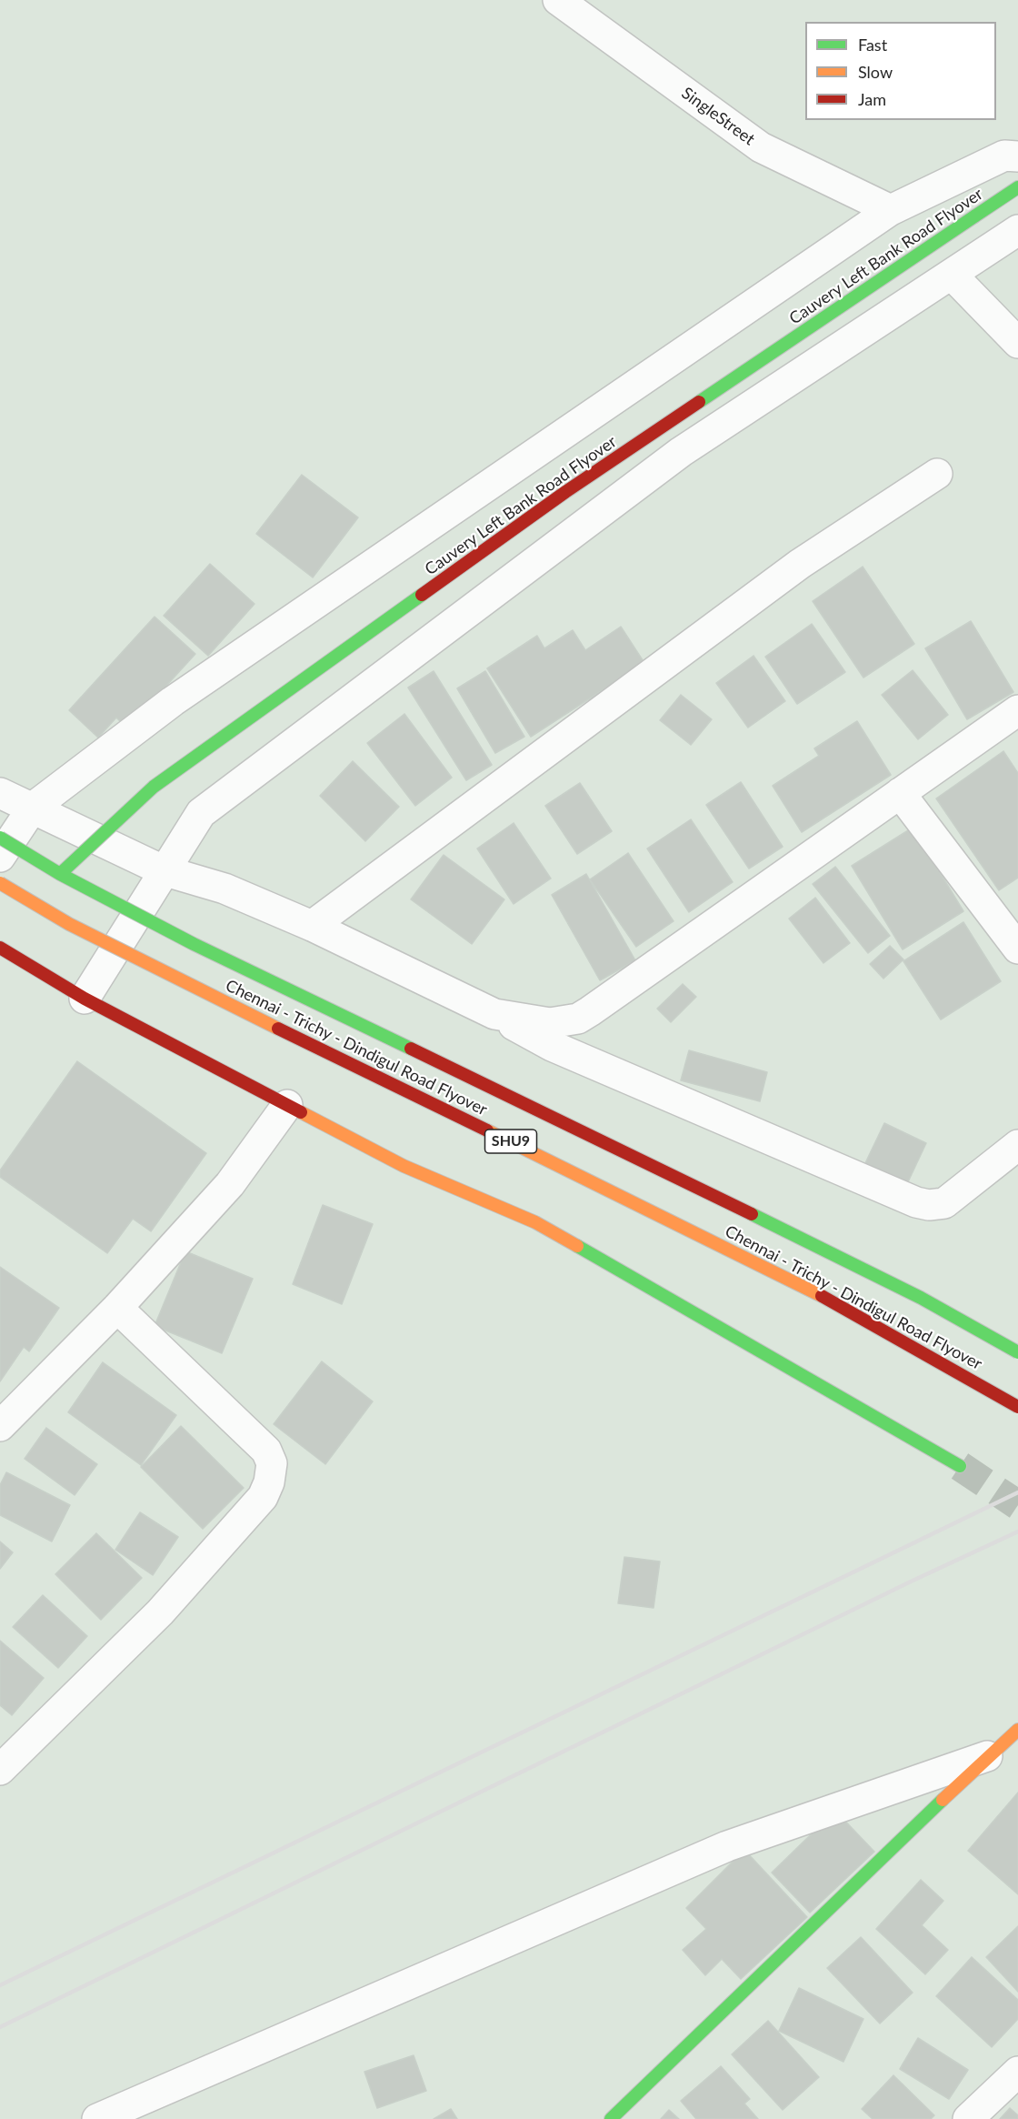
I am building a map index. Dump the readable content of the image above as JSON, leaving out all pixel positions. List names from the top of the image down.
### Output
{
  "streets": {
    "main road": ["Cauvery Left Bank Road Flyover", "Chennai - Trichy - Dindigul Road Flyover", "SHU9"],
    "street": ["SingleStreet"]
  },
  "crossings": [
    ["Cauvery Left Bank Road Flyover", "Chennai - Trichy - Dindigul Road Flyover"]
  ],
  "legend": ["Fast", "Slow", "Jam"]
}
